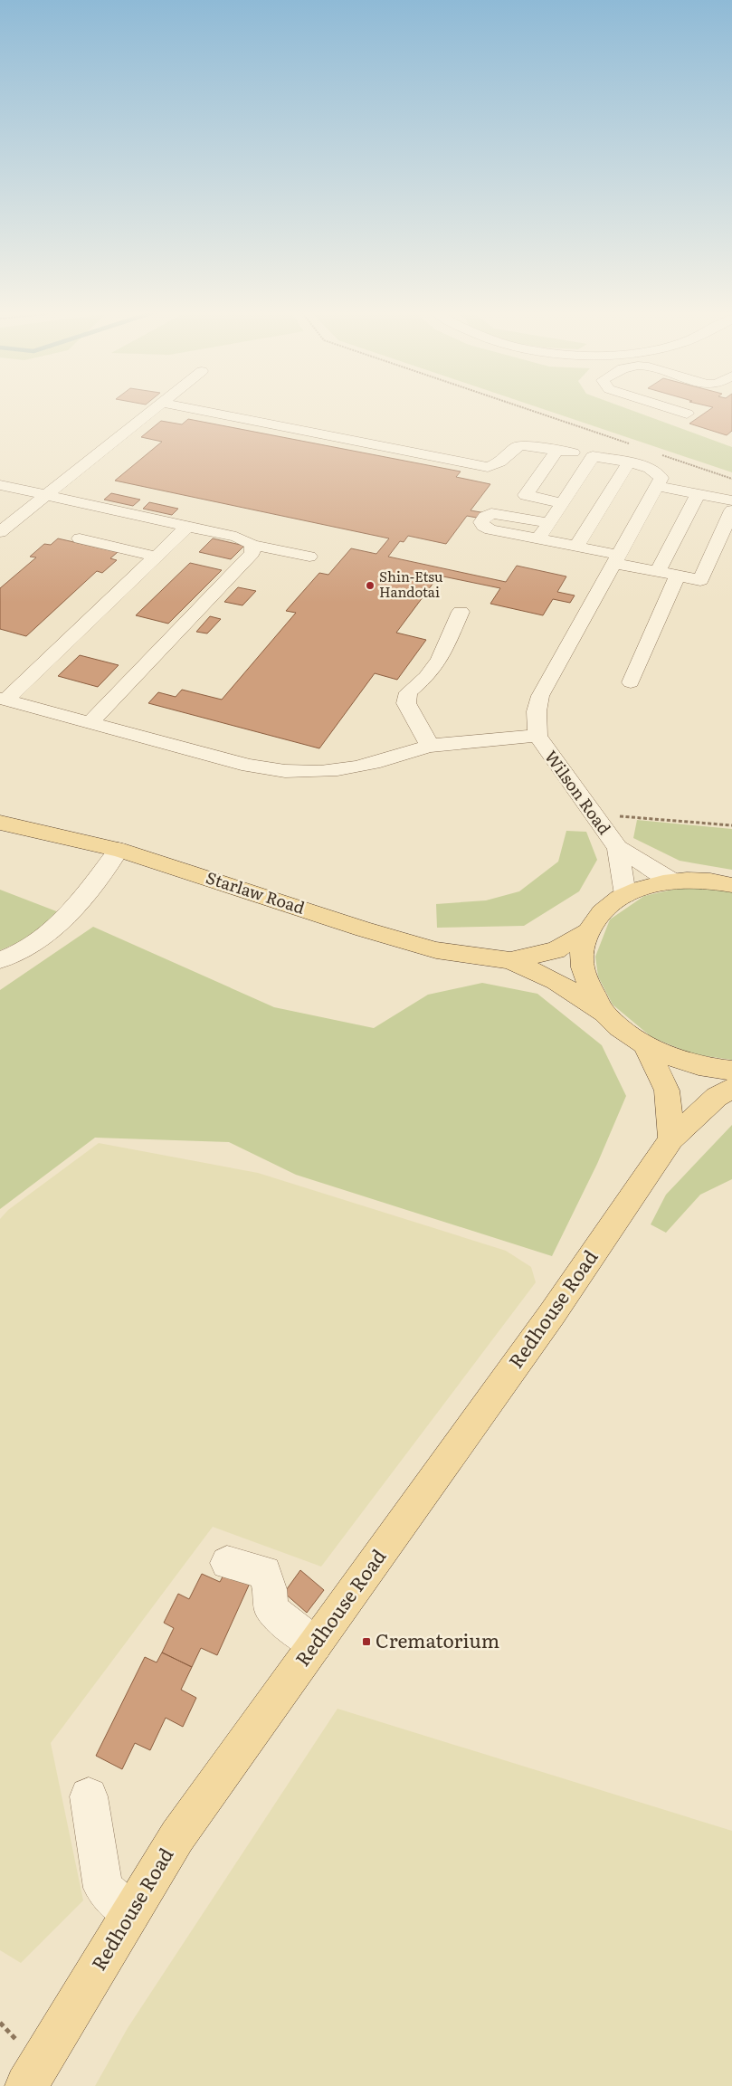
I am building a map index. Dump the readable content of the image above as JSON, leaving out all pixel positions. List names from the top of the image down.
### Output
{
  "streets": {
    "main road": ["Starlaw Road", "Redhouse Road"],
    "street": ["Wilson Road"]
  },
  "places": {
    "other": ["Shin-Etsu Handotai"],
    "transit": ["Crematorium"]
  }
}
